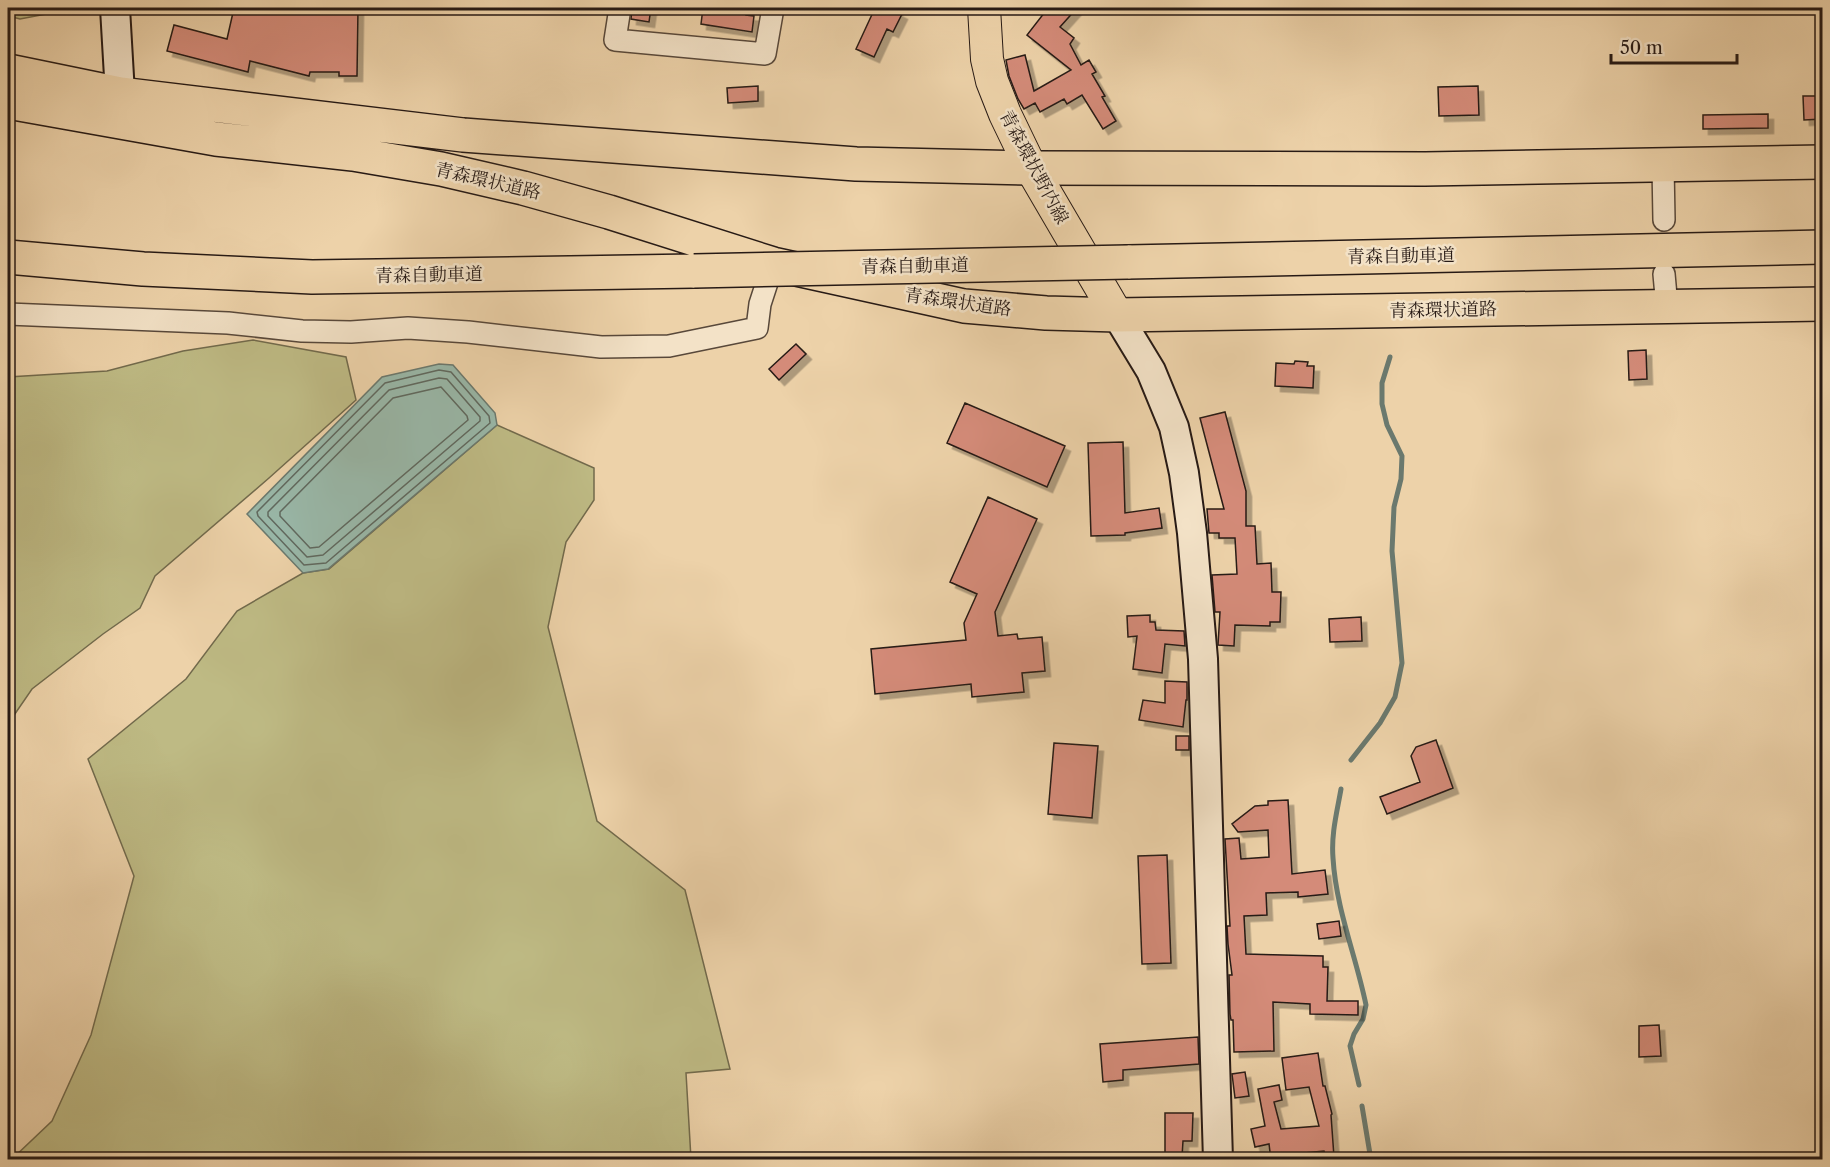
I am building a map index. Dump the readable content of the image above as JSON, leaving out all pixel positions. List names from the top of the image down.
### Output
{
  "streets": {
    "highway": ["青森環状道路", "青森自動車道"],
    "main road": ["青森環状野内線"]
  },
  "crossings": [
    ["青森環状野内線", "青森環状道路"]
  ],
  "scale_bar": "50 m"
}
